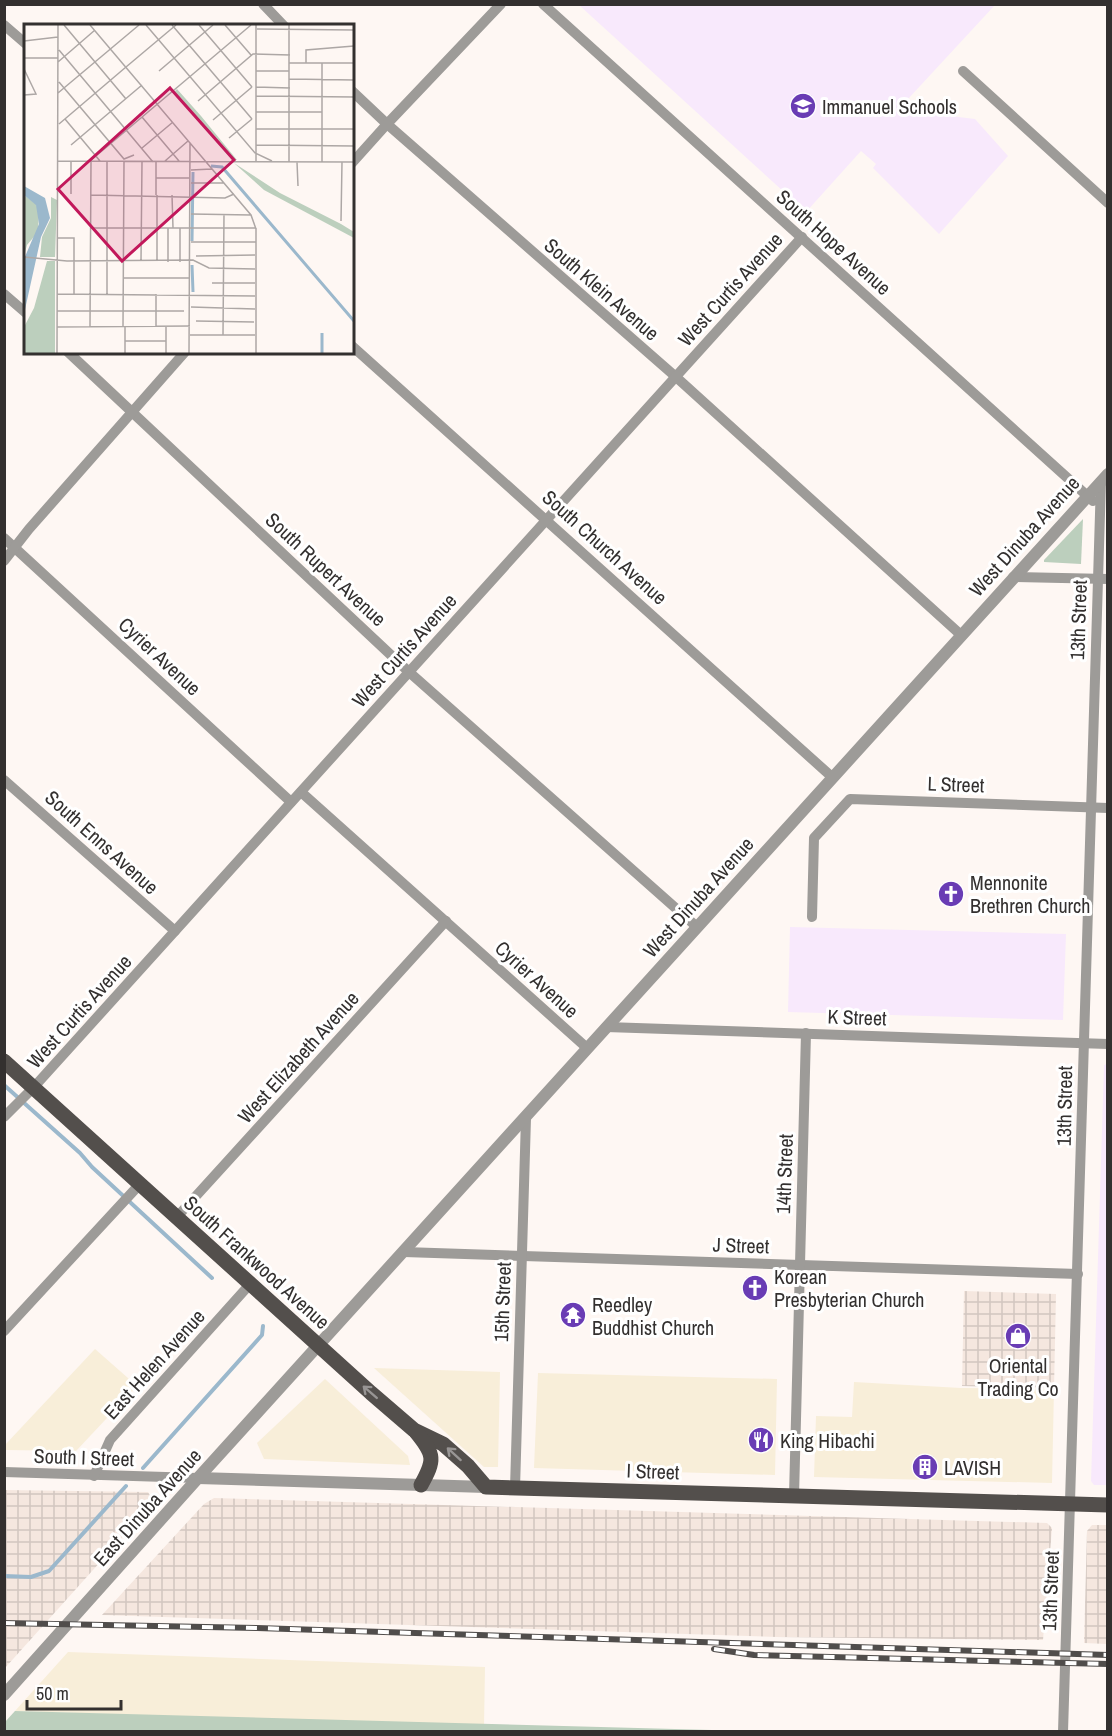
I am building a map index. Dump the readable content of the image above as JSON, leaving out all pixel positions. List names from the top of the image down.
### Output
{
  "streets": {
    "main road": ["South Frankwood Avenue", "I Street"],
    "street": [
      "South Hope Avenue",
      "South Klein Avenue",
      "West Curtis Avenue",
      "West Dinuba Avenue",
      "South Church Avenue",
      "South Rupert Avenue",
      "13th Street",
      "Cyrier Avenue",
      "L Street",
      "South Enns Avenue",
      "K Street",
      "West Elizabeth Avenue",
      "14th Street",
      "J Street",
      "15th Street",
      "East Helen Avenue",
      "South I Street",
      "East Dinuba Avenue"
    ]
  },
  "crossings": [
    ["South Hope Avenue", "West Curtis Avenue"],
    ["South Hope Avenue", "West Dinuba Avenue"],
    ["South Hope Avenue", "13th Street"],
    ["South Klein Avenue", "West Curtis Avenue"],
    ["South Klein Avenue", "West Dinuba Avenue"],
    ["West Curtis Avenue", "South Church Avenue"],
    ["West Curtis Avenue", "South Rupert Avenue"],
    ["West Curtis Avenue", "Cyrier Avenue"],
    ["West Curtis Avenue", "South Enns Avenue"],
    ["West Curtis Avenue", "South Frankwood Avenue"],
    ["West Dinuba Avenue", "South Church Avenue"],
    ["West Dinuba Avenue", "South Rupert Avenue"],
    ["West Dinuba Avenue", "13th Street"],
    ["West Dinuba Avenue", "Cyrier Avenue"],
    ["West Dinuba Avenue", "K Street"],
    ["West Dinuba Avenue", "J Street"],
    ["West Dinuba Avenue", "South Frankwood Avenue"],
    ["West Dinuba Avenue", "15th Street"],
    ["West Dinuba Avenue", "East Dinuba Avenue"],
    ["13th Street", "L Street"],
    ["13th Street", "K Street"],
    ["13th Street", "J Street"],
    ["13th Street", "I Street"],
    ["Cyrier Avenue", "West Elizabeth Avenue"],
    ["K Street", "14th Street"],
    ["West Elizabeth Avenue", "South Frankwood Avenue"],
    ["14th Street", "J Street"],
    ["14th Street", "I Street"],
    ["J Street", "15th Street"],
    ["South Frankwood Avenue", "East Helen Avenue"],
    ["South Frankwood Avenue", "I Street"],
    ["South Frankwood Avenue", "East Dinuba Avenue"],
    ["15th Street", "I Street"],
    ["East Helen Avenue", "South I Street"],
    ["South I Street", "I Street"],
    ["South I Street", "East Dinuba Avenue"],
    ["I Street", "East Dinuba Avenue"]
  ],
  "places": {
    "school or university": ["Immanuel Schools"],
    "church": ["Mennonite Brethren Church", "Korean Presbyterian Church"],
    "temple": ["Reedley Buddhist Church"],
    "shop": ["Oriental Trading Co"],
    "restaurant": ["King Hibachi"],
    "building": ["LAVISH"]
  },
  "scale_bar": "50 m"
}
